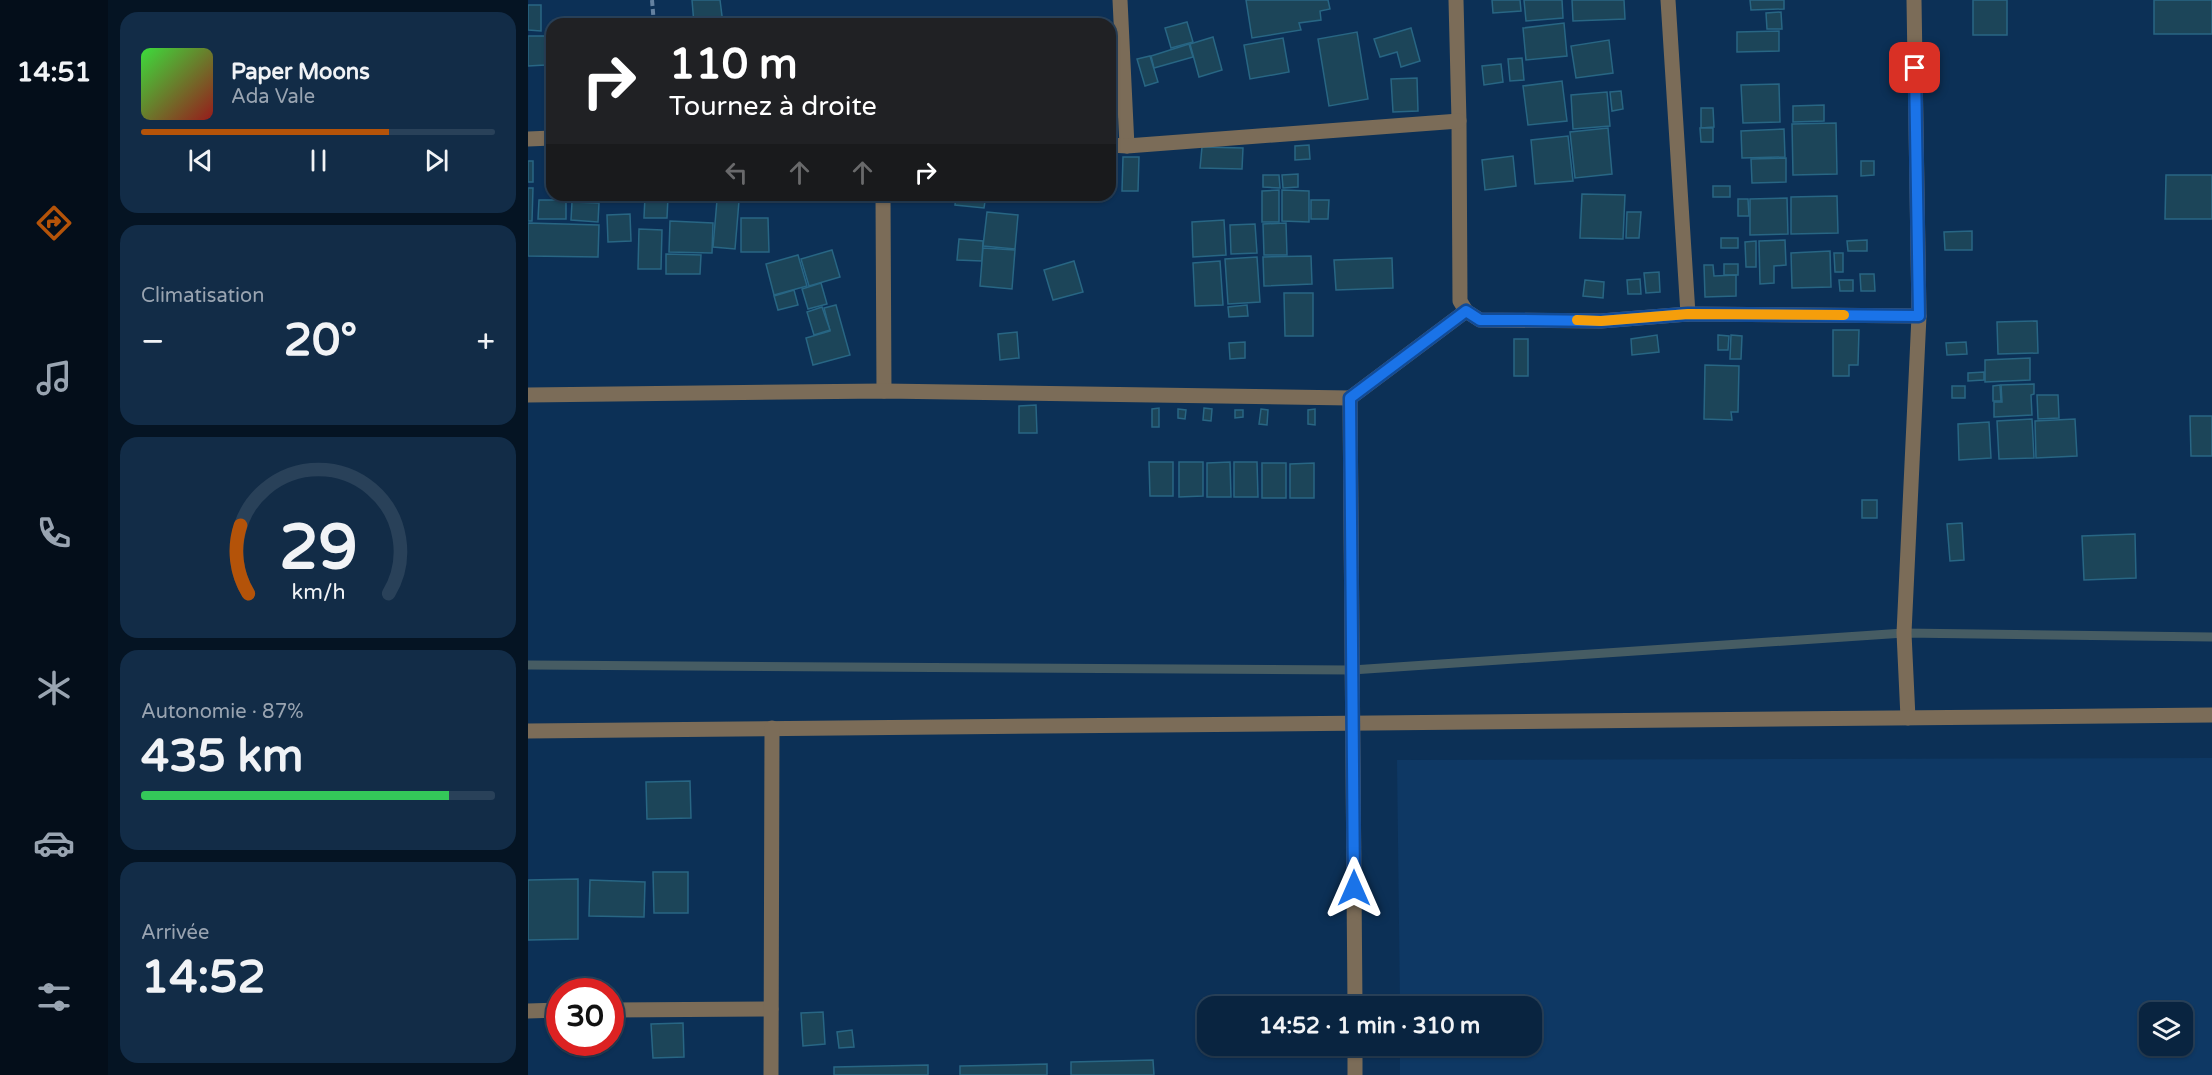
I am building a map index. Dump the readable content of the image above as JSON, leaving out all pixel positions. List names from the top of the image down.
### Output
{
  "page": {
    "tabs": "14:51",
    "turn": ["110 m", "Tournez à droite"],
    "song": ["Paper Moons", "Ada Vale"],
    "tile": [
      "Climatisation",
      ["Autonomie · 87%", "435 km"],
      ["Arrivée", "14:52"]
    ],
    "heat": ["−", "20°", "+"],
    "limit": "30",
    "trip": "14:52 · 1 min · 310 m",
    "gauge": ["29", "km/h"]
  }
}
